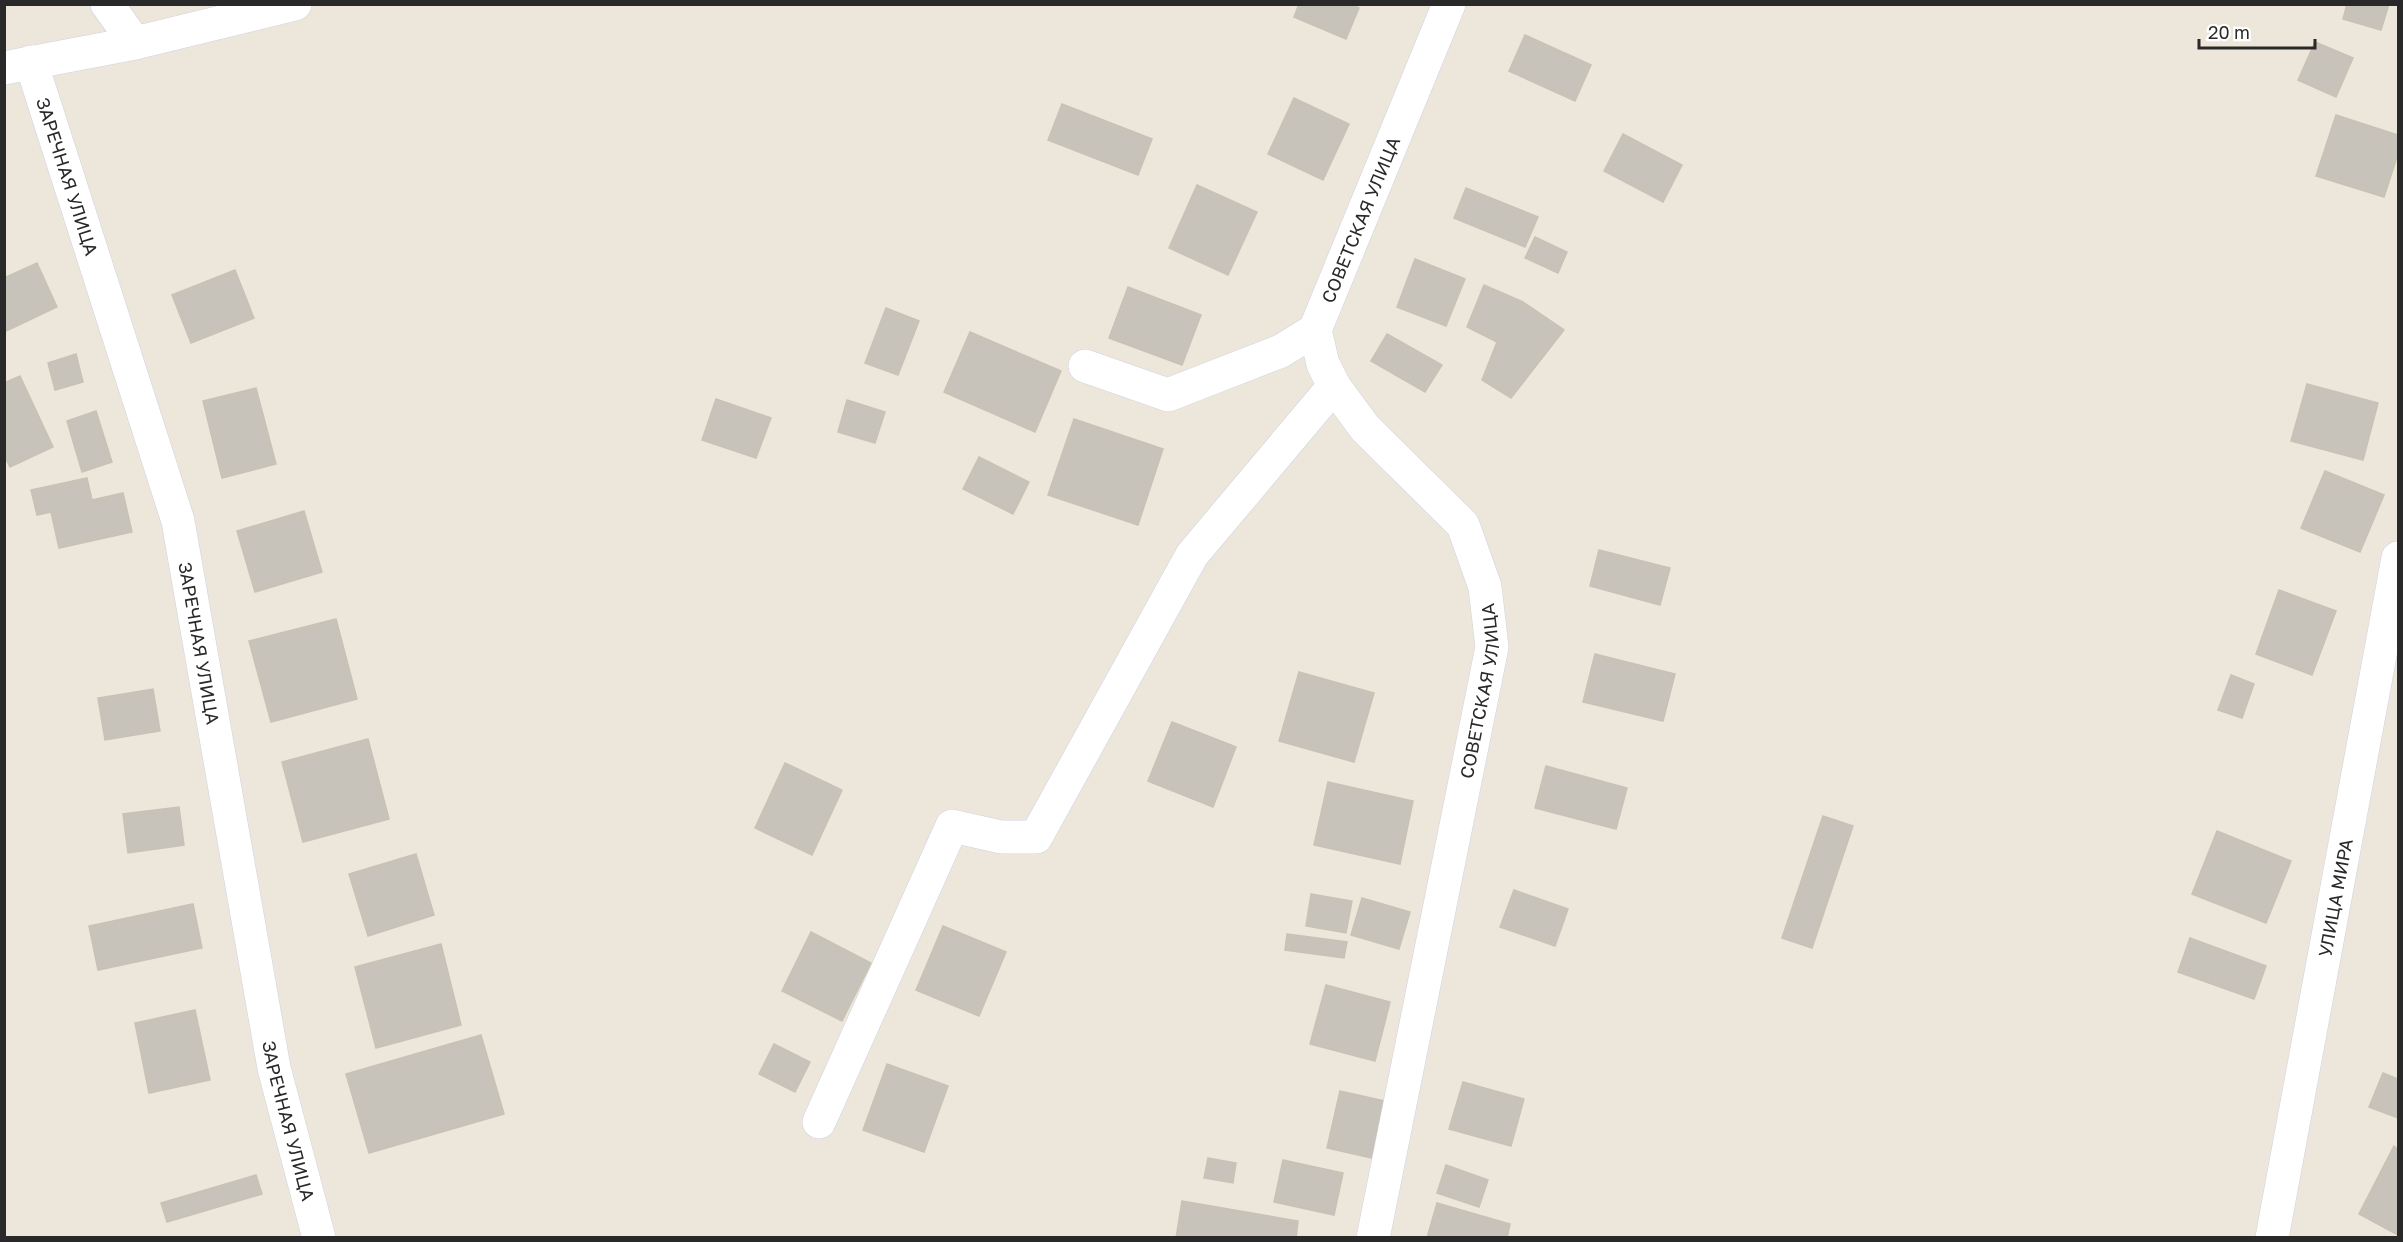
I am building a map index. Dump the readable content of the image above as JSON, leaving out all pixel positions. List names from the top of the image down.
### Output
{
  "streets": {
    "street": ["ЗАРЕЧНАЯ УЛИЦА", "СОВЕТСКАЯ УЛИЦА", "УЛИЦА МИРА"]
  },
  "scale_bar": "20 m"
}
